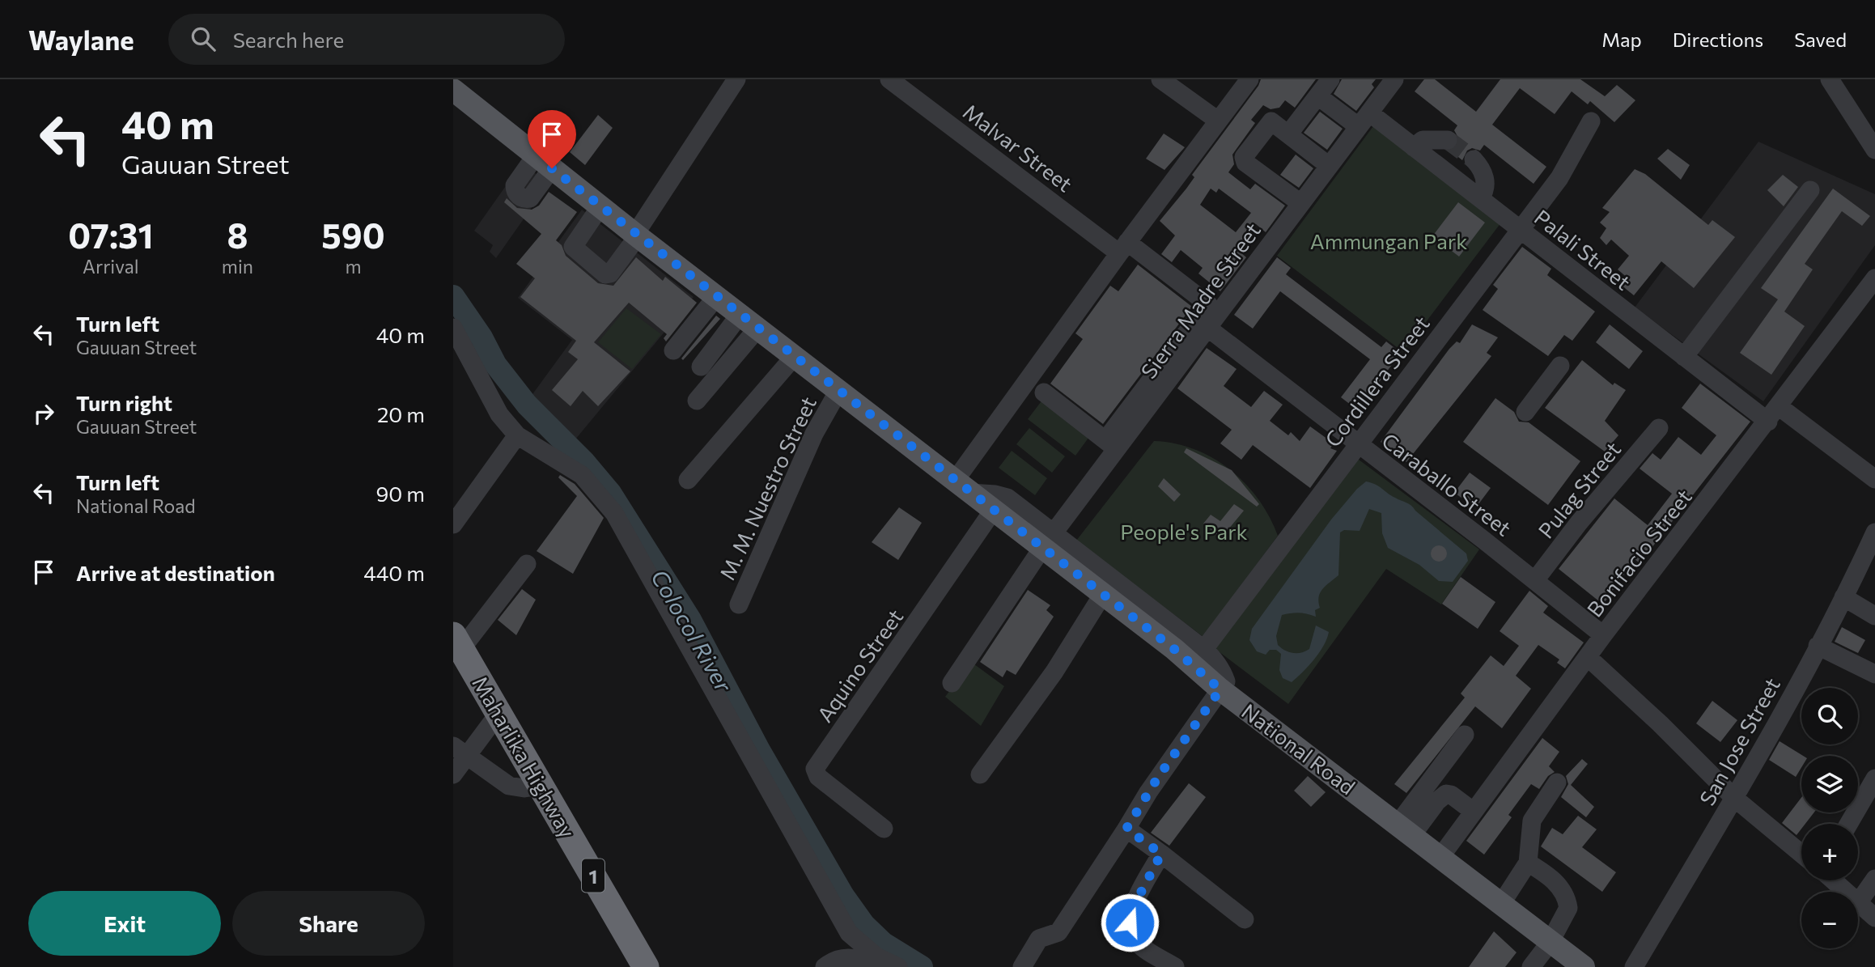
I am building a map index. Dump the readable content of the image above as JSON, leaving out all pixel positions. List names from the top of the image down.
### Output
{
  "streets": {
    "highway": ["Maharlika Highway", "1"],
    "main road": ["National Road"],
    "street": [
      "Malvar Street",
      "Palali Street",
      "Sierra Madre Street",
      "Cordillera Street",
      "Caraballo Street",
      "M. M. Nuestro Street",
      "Pulag Street",
      "Bonifacio Street",
      "Aquino Street",
      "San Jose Street"
    ]
  },
  "crossings": [
    ["Malvar Street", "Sierra Madre Street"],
    ["Malvar Street", "Caraballo Street"],
    ["Palali Street", "Sierra Madre Street"],
    ["Palali Street", "Cordillera Street"],
    ["Palali Street", "Bonifacio Street"],
    ["Sierra Madre Street", "Caraballo Street"],
    ["Sierra Madre Street", "National Road"],
    ["Cordillera Street", "Caraballo Street"],
    ["Cordillera Street", "National Road"],
    ["Caraballo Street", "Pulag Street"],
    ["Caraballo Street", "Bonifacio Street"],
    ["M. M. Nuestro Street", "National Road"],
    ["Bonifacio Street", "National Road"],
    ["Aquino Street", "National Road"]
  ],
  "water": ["Colocol River"],
  "parks": ["Ammungan Park", "People's Park"],
  "page": {
    "header": "Waylane",
    "search": "Search here",
    "nav": ["Map", "Directions", "Saved"],
    "turn": ["40 m", "Gauuan Street"],
    "eta": [
      "07:31",
      "Arrival",
      "8",
      "min",
      "590",
      "m"
    ],
    "list": [
      {
        "name": "Turn left",
        "note": "Gauuan Street",
        "value": "40 m"
      },
      {
        "name": "Turn right",
        "note": "Gauuan Street",
        "value": "20 m"
      },
      {
        "name": "Turn left",
        "note": "National Road",
        "value": "90 m"
      },
      {
        "name": "Arrive at destination",
        "value": "440 m"
      }
    ],
    "map_buttons": ["+", "−"],
    "buttons": ["Exit", "Share"]
  }
}
